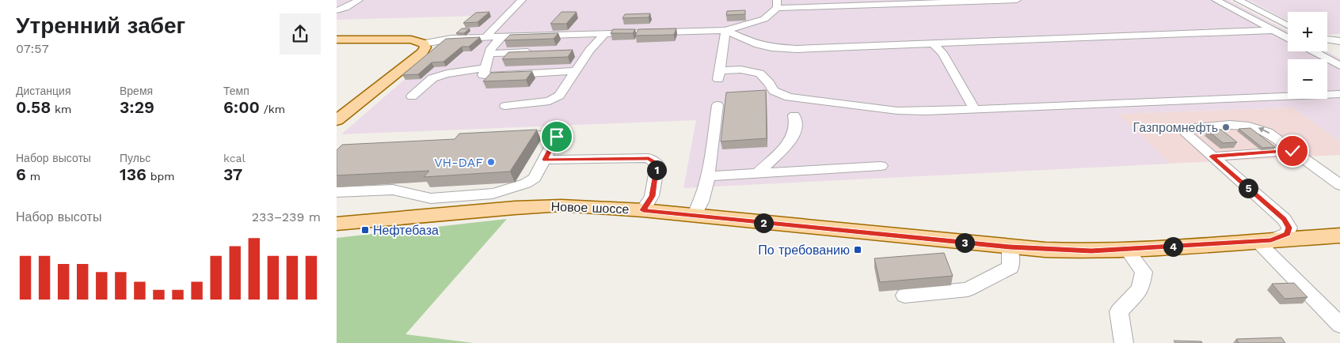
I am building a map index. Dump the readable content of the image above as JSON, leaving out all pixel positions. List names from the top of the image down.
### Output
{
  "streets": {
    "main road": ["Новое шоссе"]
  },
  "places": {
    "other": ["Газпромнефть", "VH-DAF"],
    "transit": ["Нефтебаза", "По требованию"]
  },
  "page": {
    "heading": ["Утренний забег", "07:57"],
    "map_buttons": ["+", "−"],
    "stats": [
      ["Дистанция", "0.58 km"],
      ["Время", "3:29"],
      ["Темп", "6:00 /km"],
      ["Набор высоты", "6 m"],
      ["Пульс", "136 bpm"],
      ["kcal", "37"]
    ],
    "pins": [
      "1",
      "5",
      "2",
      "3",
      "4"
    ],
    "chart": ["Набор высоты", "233–239 m"]
  }
}
